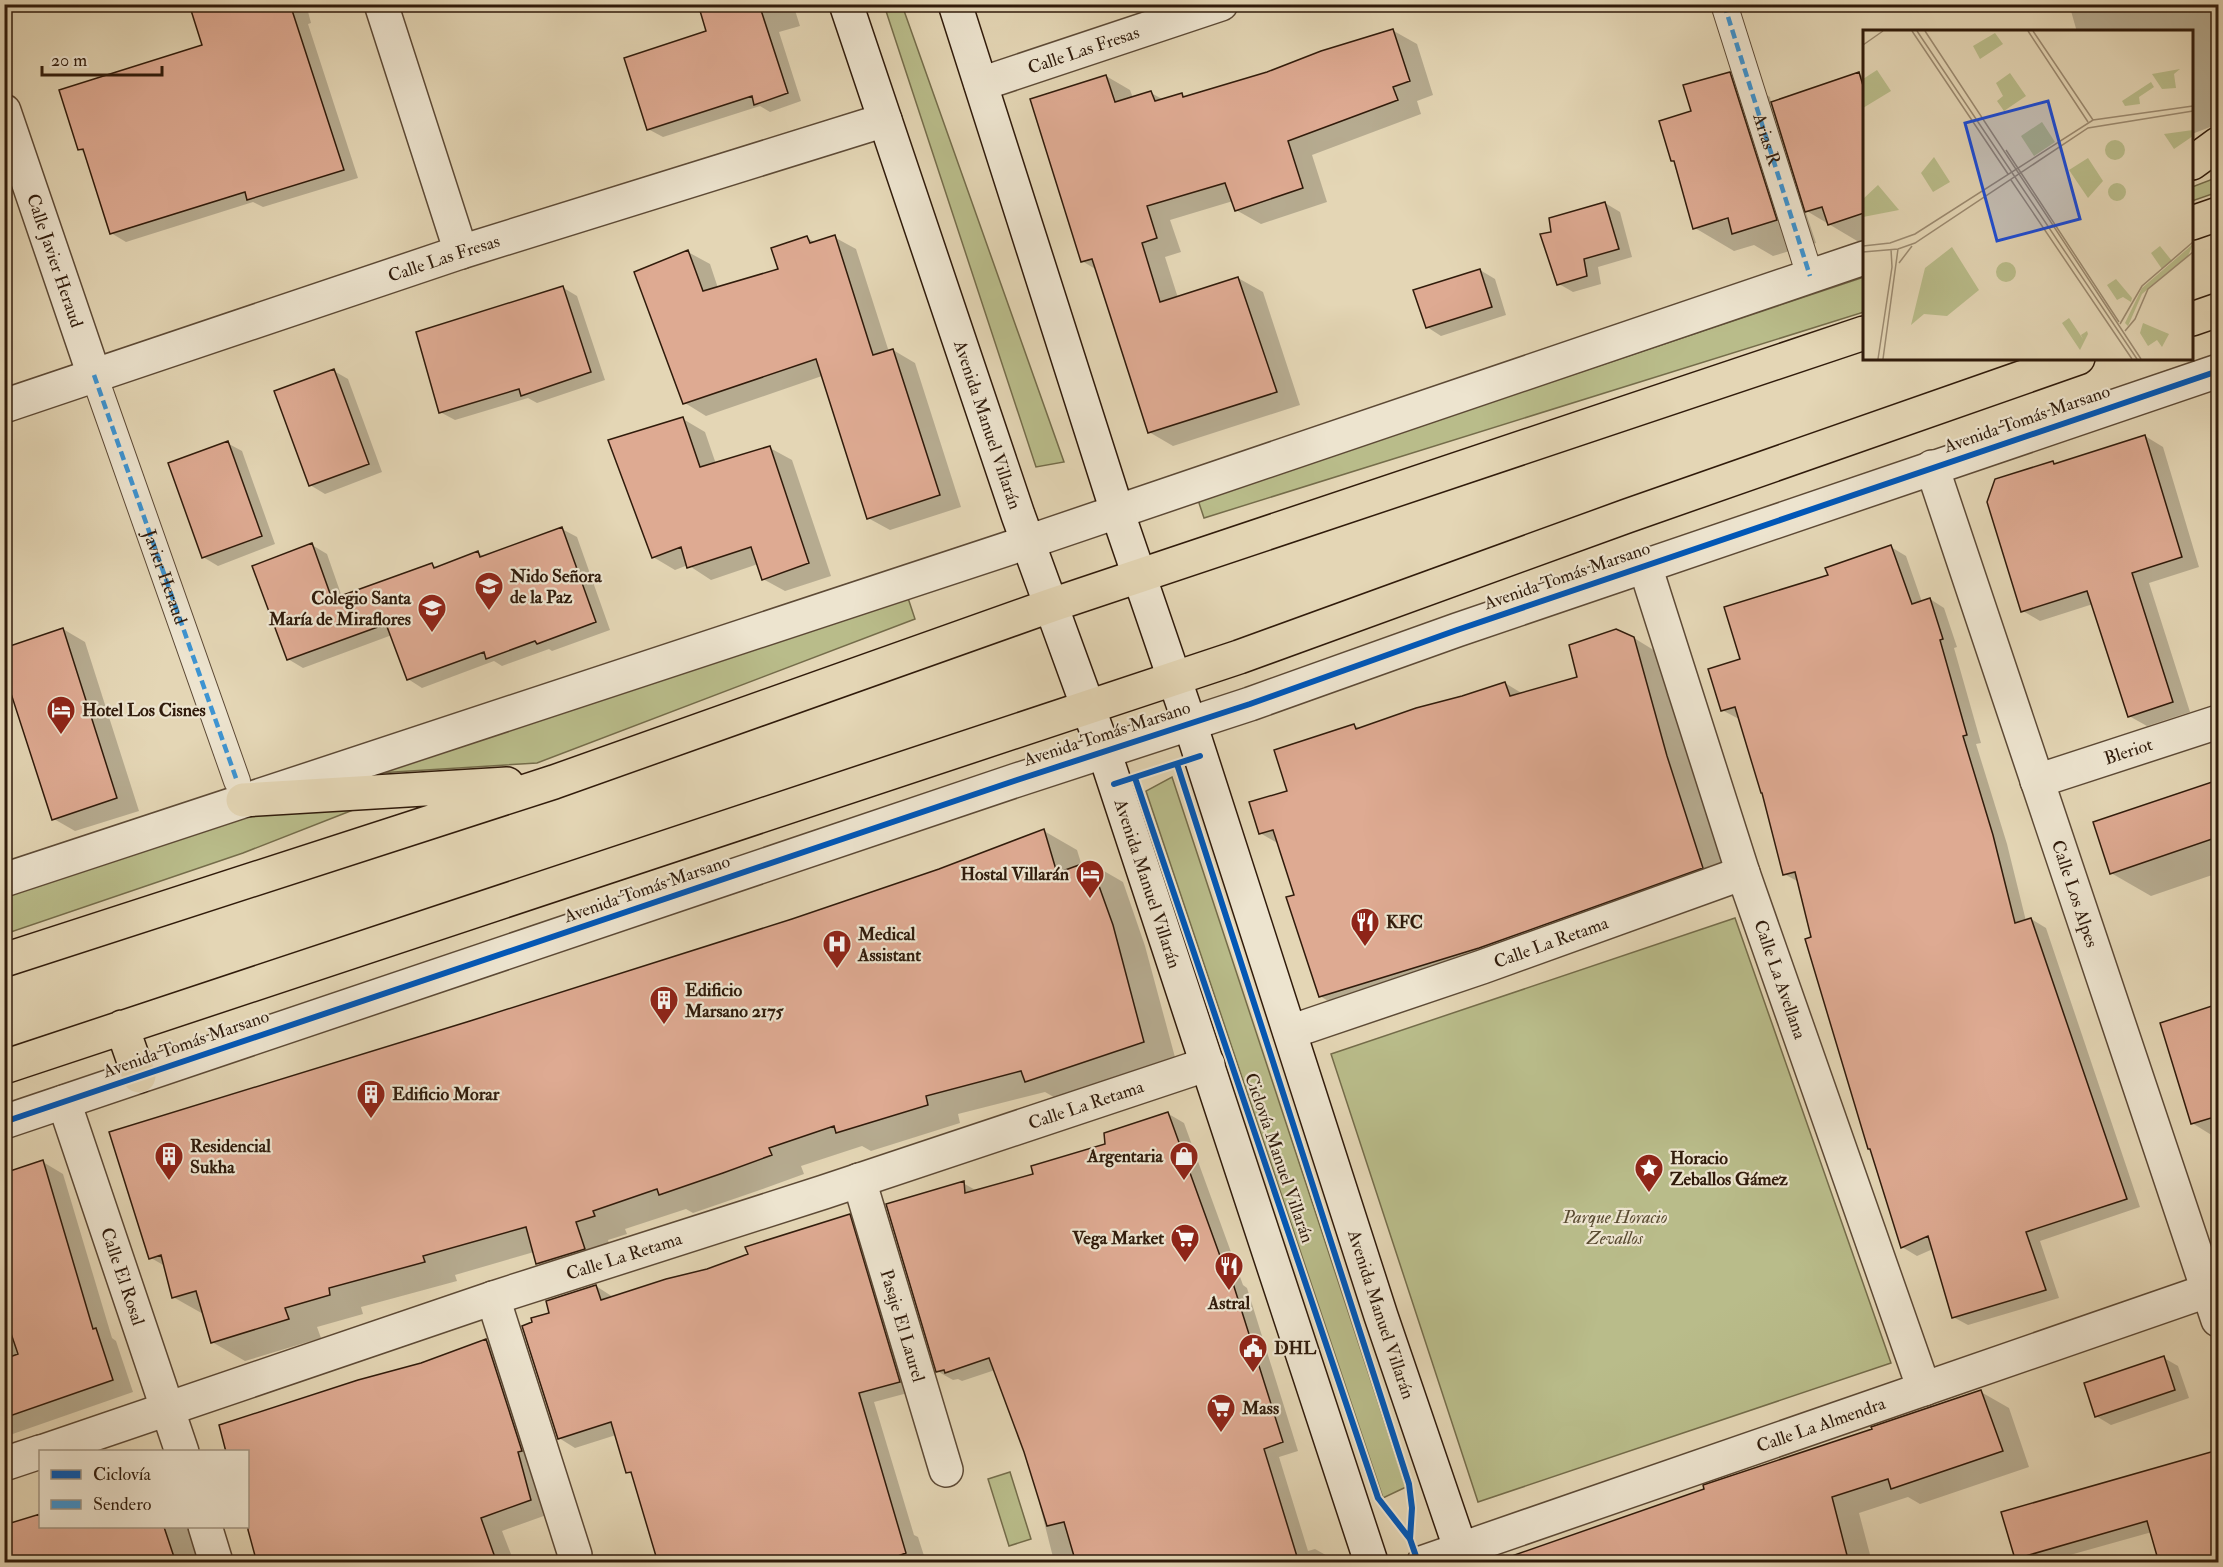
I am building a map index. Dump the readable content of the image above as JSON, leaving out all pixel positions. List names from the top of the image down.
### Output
{
  "streets": {
    "main road": ["Avenida Tomás Marsano"],
    "street": [
      "Calle Las Fresas",
      "Arias R",
      "Calle Javier Heraud",
      "Avenida Manuel Villarán",
      "Javier Heraud",
      "Bleriot",
      "Calle Los Alpes",
      "Calle La Retama",
      "Calle La Avellana",
      "Calle El Rosal",
      "Pasaje El Laurel",
      "Calle La Almendra"
    ],
    "cycle path": ["Ciclovía Manuel Villarán"]
  },
  "crossings": [
    ["Calle Las Fresas", "Calle Javier Heraud"],
    ["Calle Las Fresas", "Avenida Manuel Villarán"],
    ["Calle Las Fresas", "Javier Heraud"],
    ["Calle Javier Heraud", "Javier Heraud"],
    ["Avenida Tomás Marsano", "Avenida Manuel Villarán"],
    ["Avenida Tomás Marsano", "Calle Los Alpes"],
    ["Avenida Tomás Marsano", "Calle La Avellana"],
    ["Avenida Tomás Marsano", "Calle El Rosal"],
    ["Avenida Manuel Villarán", "Calle La Retama"],
    ["Avenida Manuel Villarán", "Calle La Almendra"],
    ["Bleriot", "Calle Los Alpes"],
    ["Calle Los Alpes", "Calle La Almendra"],
    ["Calle La Retama", "Calle La Avellana"],
    ["Calle La Retama", "Calle El Rosal"],
    ["Calle La Retama", "Pasaje El Laurel"],
    ["Calle La Avellana", "Calle La Almendra"]
  ],
  "parks": ["Parque Horacio Zevallos"],
  "places": {
    "school or university": ["Nido Señora de la Paz", "Colegio Santa María de Miraflores"],
    "hotel": ["Hotel Los Cisnes", "Hostal Villarán"],
    "restaurant": ["KFC", "Astral"],
    "hospital": ["Medical Assistant"],
    "building": ["Edificio Marsano 2175", "Edificio Morar", "Residencial Sukha"],
    "shop": ["Argentaria"],
    "place": ["Horacio Zeballos Gámez"],
    "supermarket": ["Vega Market", "Mass"],
    "public building": ["DHL"]
  },
  "legend": ["Ciclovía", "Sendero"],
  "scale_bar": "20 m"
}
